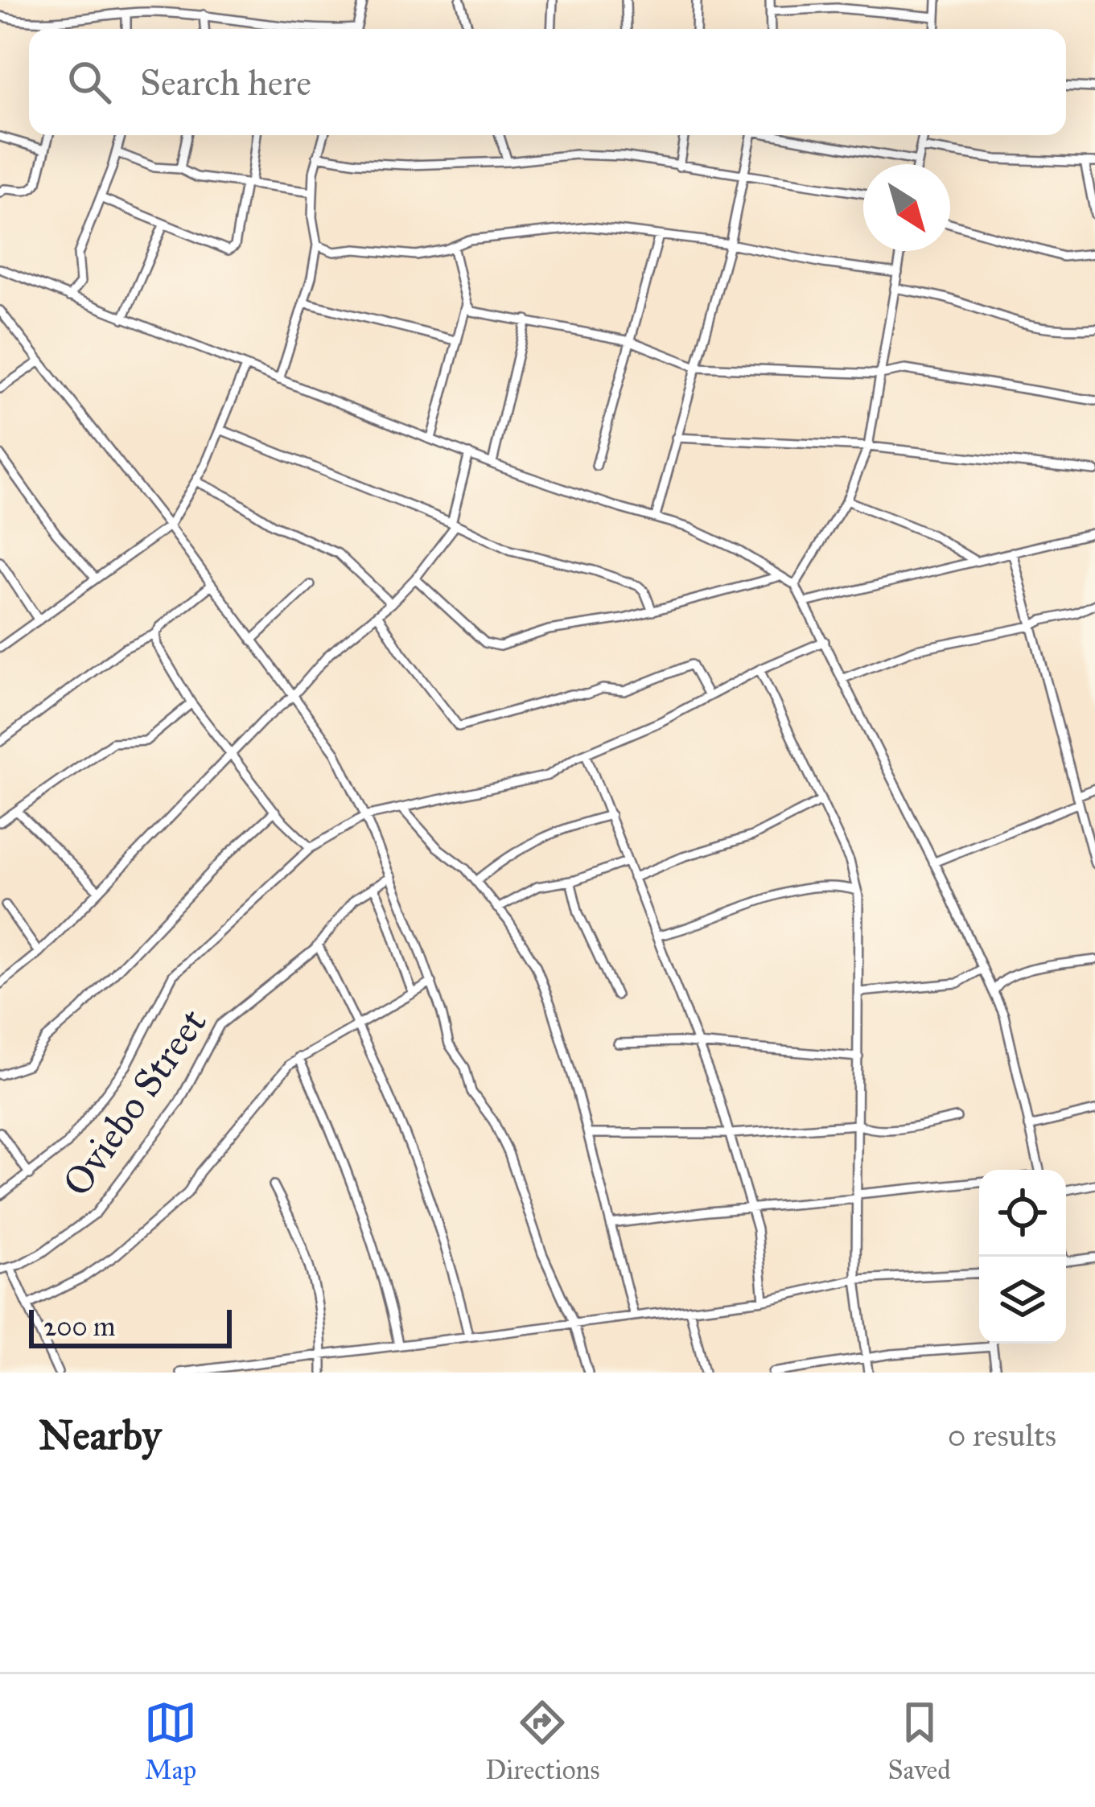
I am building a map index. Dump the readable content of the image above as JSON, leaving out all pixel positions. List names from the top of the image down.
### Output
{
  "streets": {
    "street": ["Oviebo Street"]
  },
  "scale_bar": "200 m",
  "north": "bottom right",
  "page": {
    "search": "Search here",
    "scale": "200 m",
    "heading": ["Nearby", "0 results"],
    "nav": ["Map", "Directions", "Saved"]
  }
}
